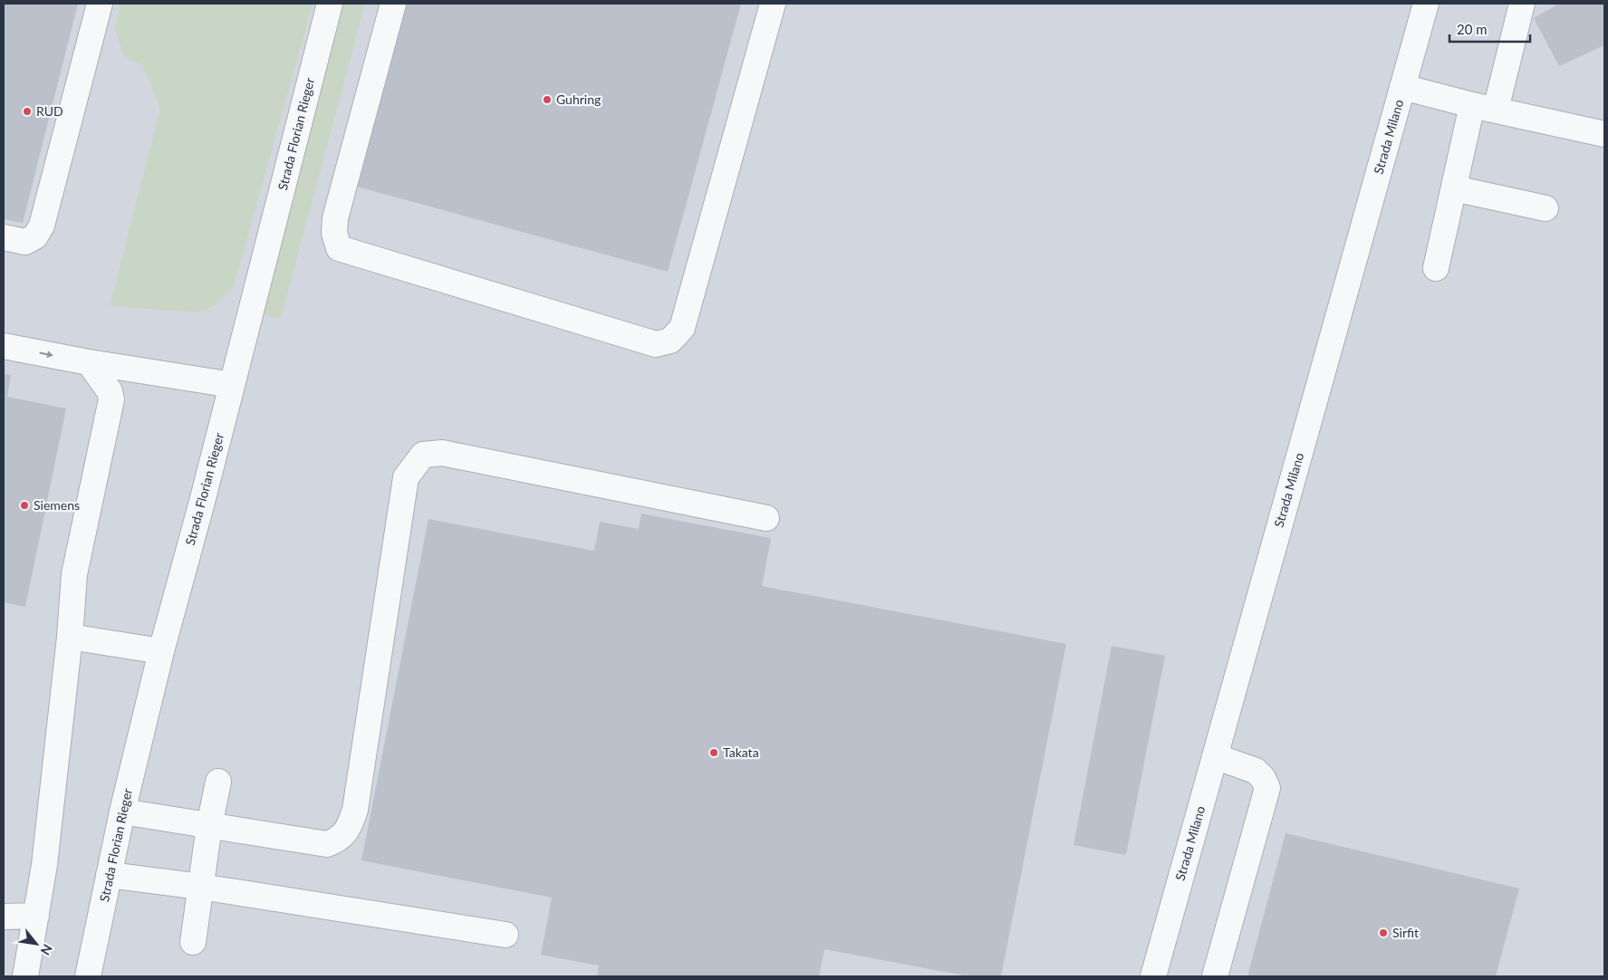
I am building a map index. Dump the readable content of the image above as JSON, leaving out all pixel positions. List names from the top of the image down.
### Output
{
  "streets": {
    "street": ["Strada Florian Rieger", "Strada Milano"]
  },
  "places": [
    "Guhring",
    "RUD",
    "Siemens",
    "Takata",
    "Sirfit"
  ],
  "scale_bar": "20 m",
  "north": "bottom right"
}
